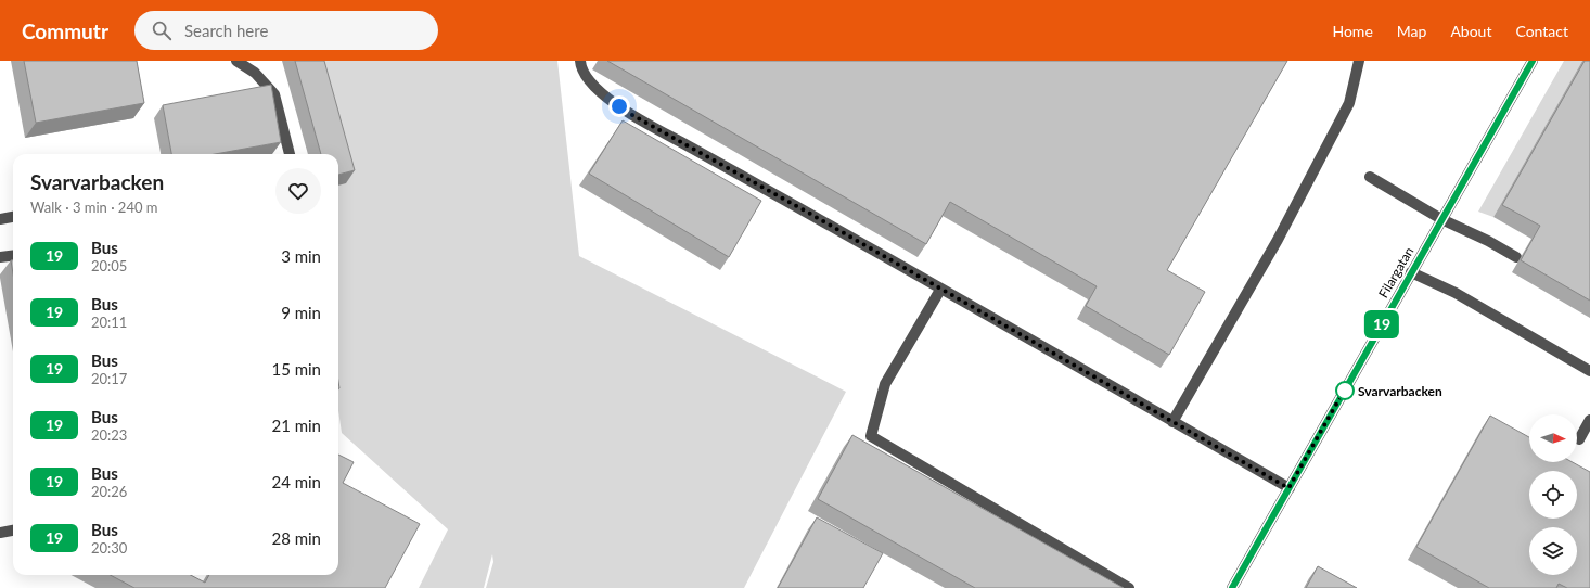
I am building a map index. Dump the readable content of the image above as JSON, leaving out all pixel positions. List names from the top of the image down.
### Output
{
  "streets": {
    "street": ["Filargatan"]
  },
  "places": ["Svarvarbacken"],
  "lines": ["bus line 19"],
  "north": "right",
  "page": {
    "header": "Commutr",
    "search": "Search here",
    "nav": [
      "Home",
      "Map",
      "About",
      "Contact"
    ],
    "on_map": "19",
    "heading": ["Svarvarbacken", "Walk · 3 min · 240 m"],
    "list": [
      {
        "mark": "19",
        "name": "Bus",
        "note": "20:05",
        "value": "3 min"
      },
      {
        "mark": "19",
        "name": "Bus",
        "note": "20:11",
        "value": "9 min"
      },
      {
        "mark": "19",
        "name": "Bus",
        "note": "20:17",
        "value": "15 min"
      },
      {
        "mark": "19",
        "name": "Bus",
        "note": "20:23",
        "value": "21 min"
      },
      {
        "mark": "19",
        "name": "Bus",
        "note": "20:26",
        "value": "24 min"
      },
      {
        "mark": "19",
        "name": "Bus",
        "note": "20:30",
        "value": "28 min"
      }
    ]
  }
}
